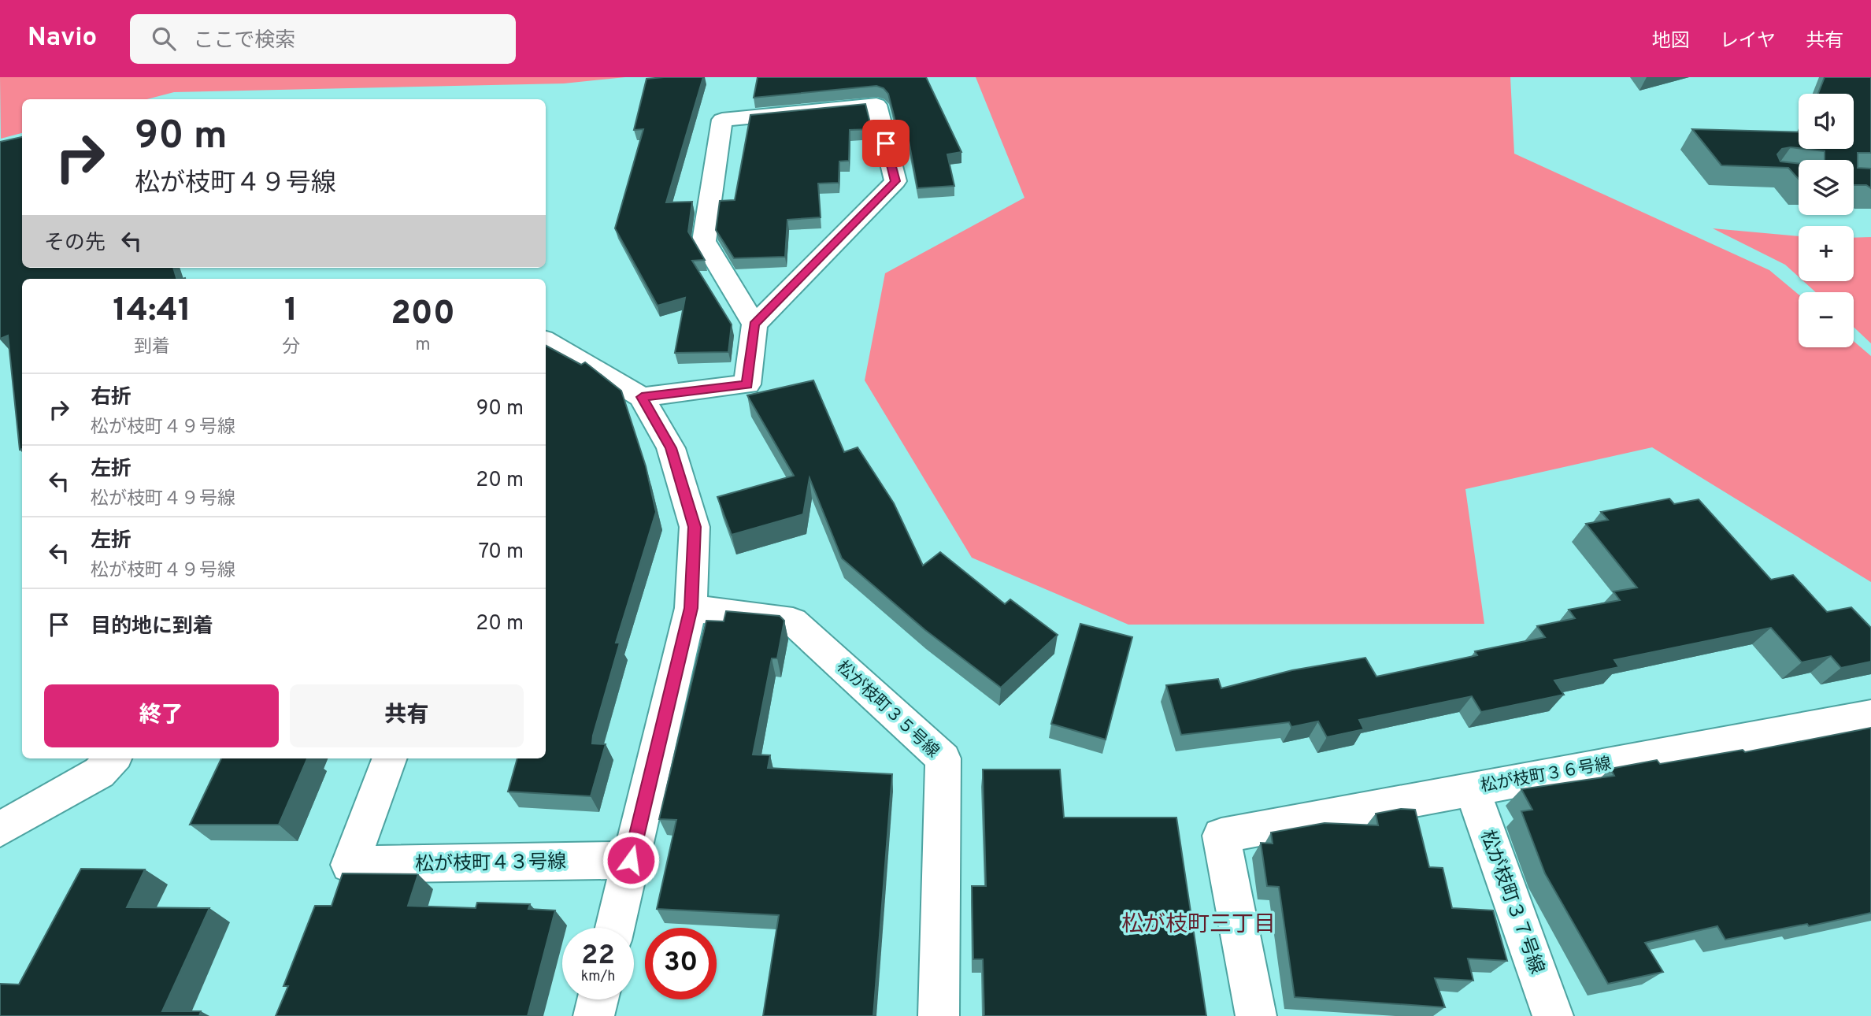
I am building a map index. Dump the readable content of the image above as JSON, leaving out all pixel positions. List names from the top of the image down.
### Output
{
  "streets": {
    "street": [
      "松が枝町３５号線",
      "松が枝町３６号線",
      "松が枝町４３号線",
      "松が枝町３７号線"
    ]
  },
  "crossings": [
    ["松が枝町３６号線", "松が枝町３７号線"]
  ],
  "districts": ["松が枝町三丁目"],
  "page": {
    "header": "Navio",
    "search": "ここで検索",
    "nav": ["地図", "レイヤ", "共有"],
    "map_buttons": ["+", "−"],
    "turn": ["90 m", "松が枝町４９号線"],
    "then": "その先",
    "eta": [
      "14:41",
      "到着",
      "1",
      "分",
      "200",
      "m"
    ],
    "list": [
      {
        "name": "右折",
        "note": "松が枝町４９号線",
        "value": "90 m"
      },
      {
        "name": "左折",
        "note": "松が枝町４９号線",
        "value": "20 m"
      },
      {
        "name": "左折",
        "note": "松が枝町４９号線",
        "value": "70 m"
      },
      {
        "name": "目的地に到着",
        "value": "20 m"
      }
    ],
    "buttons": ["終了", "共有"],
    "speed": "22 km/h",
    "limit": "30"
  }
}
